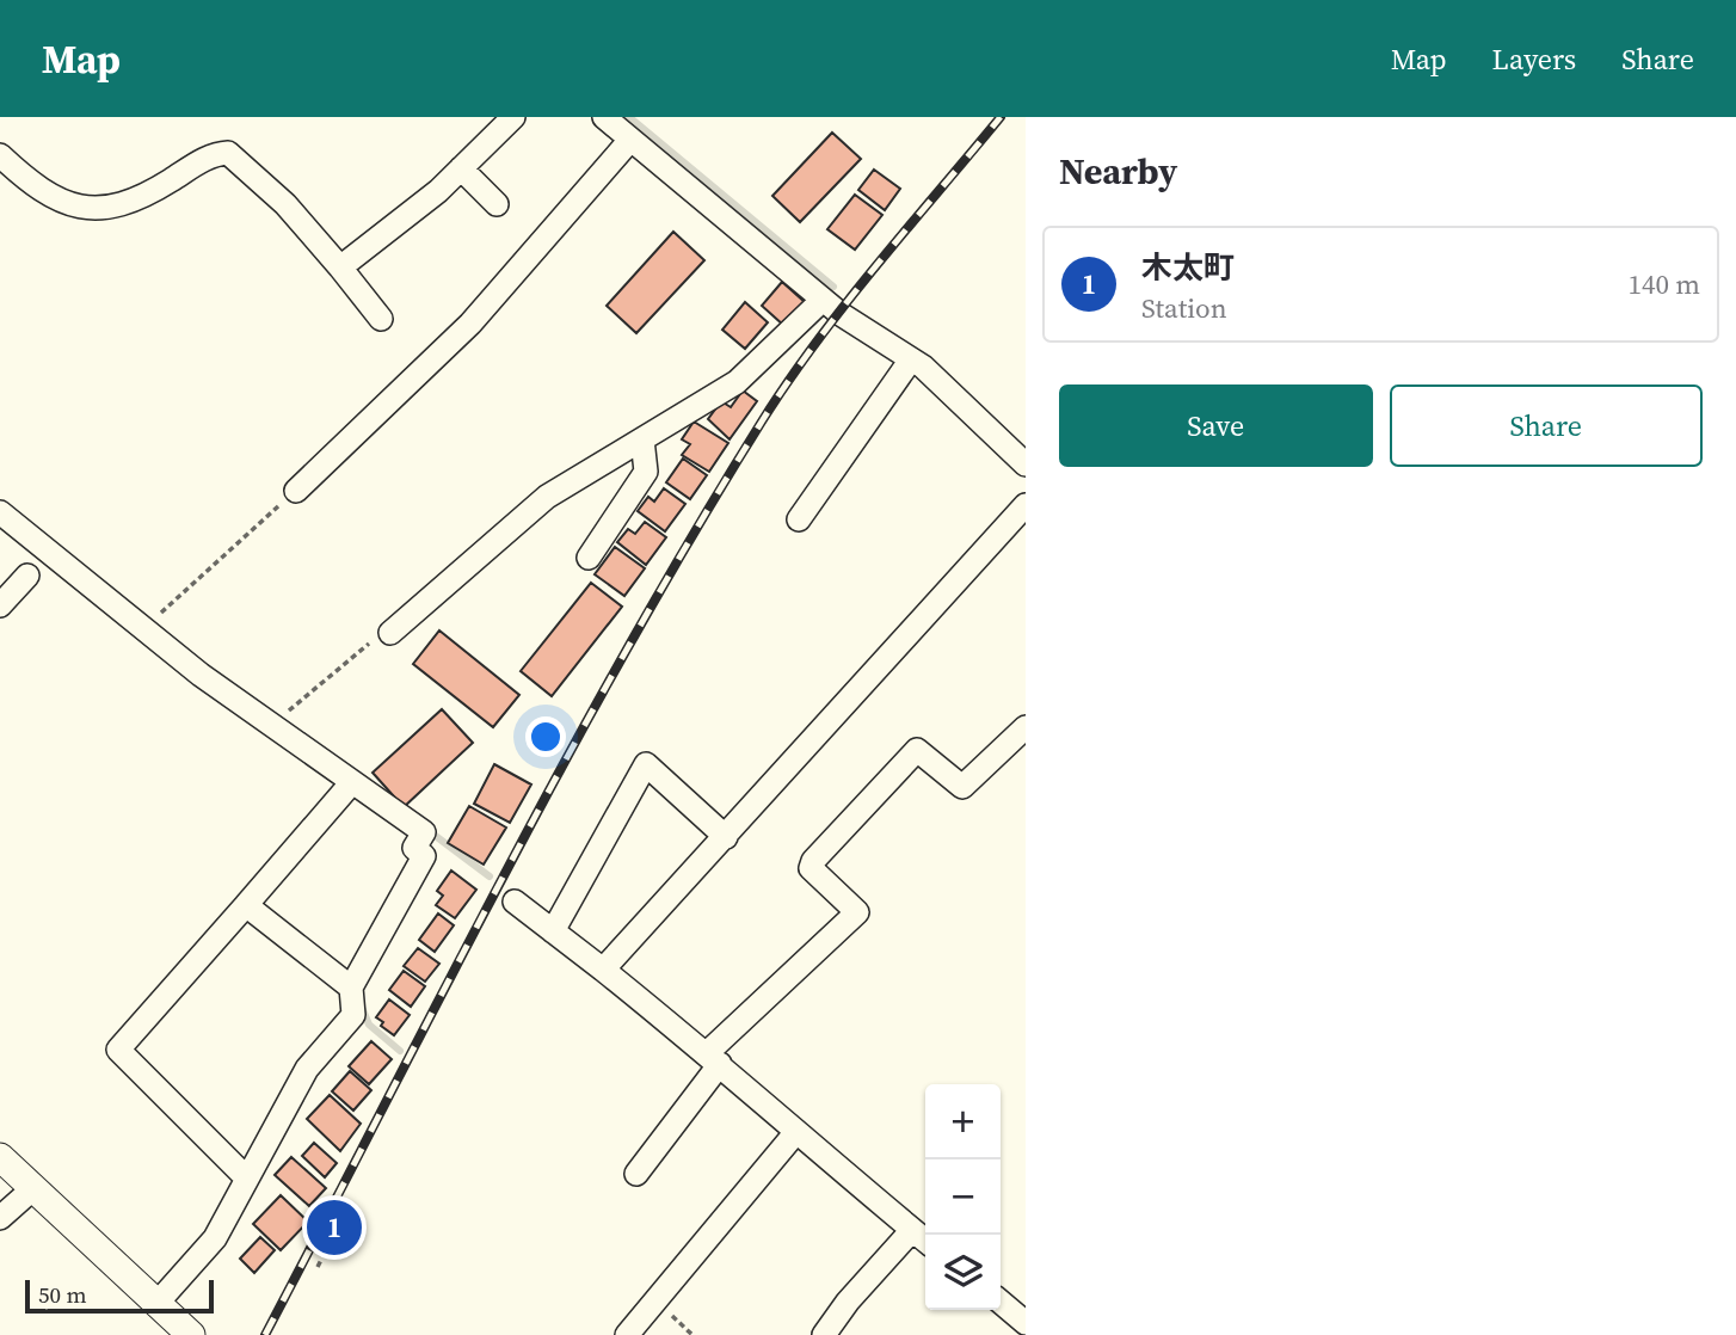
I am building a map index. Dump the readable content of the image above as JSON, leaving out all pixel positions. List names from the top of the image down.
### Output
{
  "scale_bar": "50 m",
  "page": {
    "header": "Map",
    "nav": ["Map", "Layers", "Share"],
    "heading": "Nearby",
    "list": [
      {
        "mark": "1",
        "name": "木太町",
        "note": "Station",
        "value": "140 m"
      }
    ],
    "buttons": ["Save", "Share"],
    "map_buttons": ["+", "−"],
    "pins": "1",
    "scale": "50 m"
  }
}
